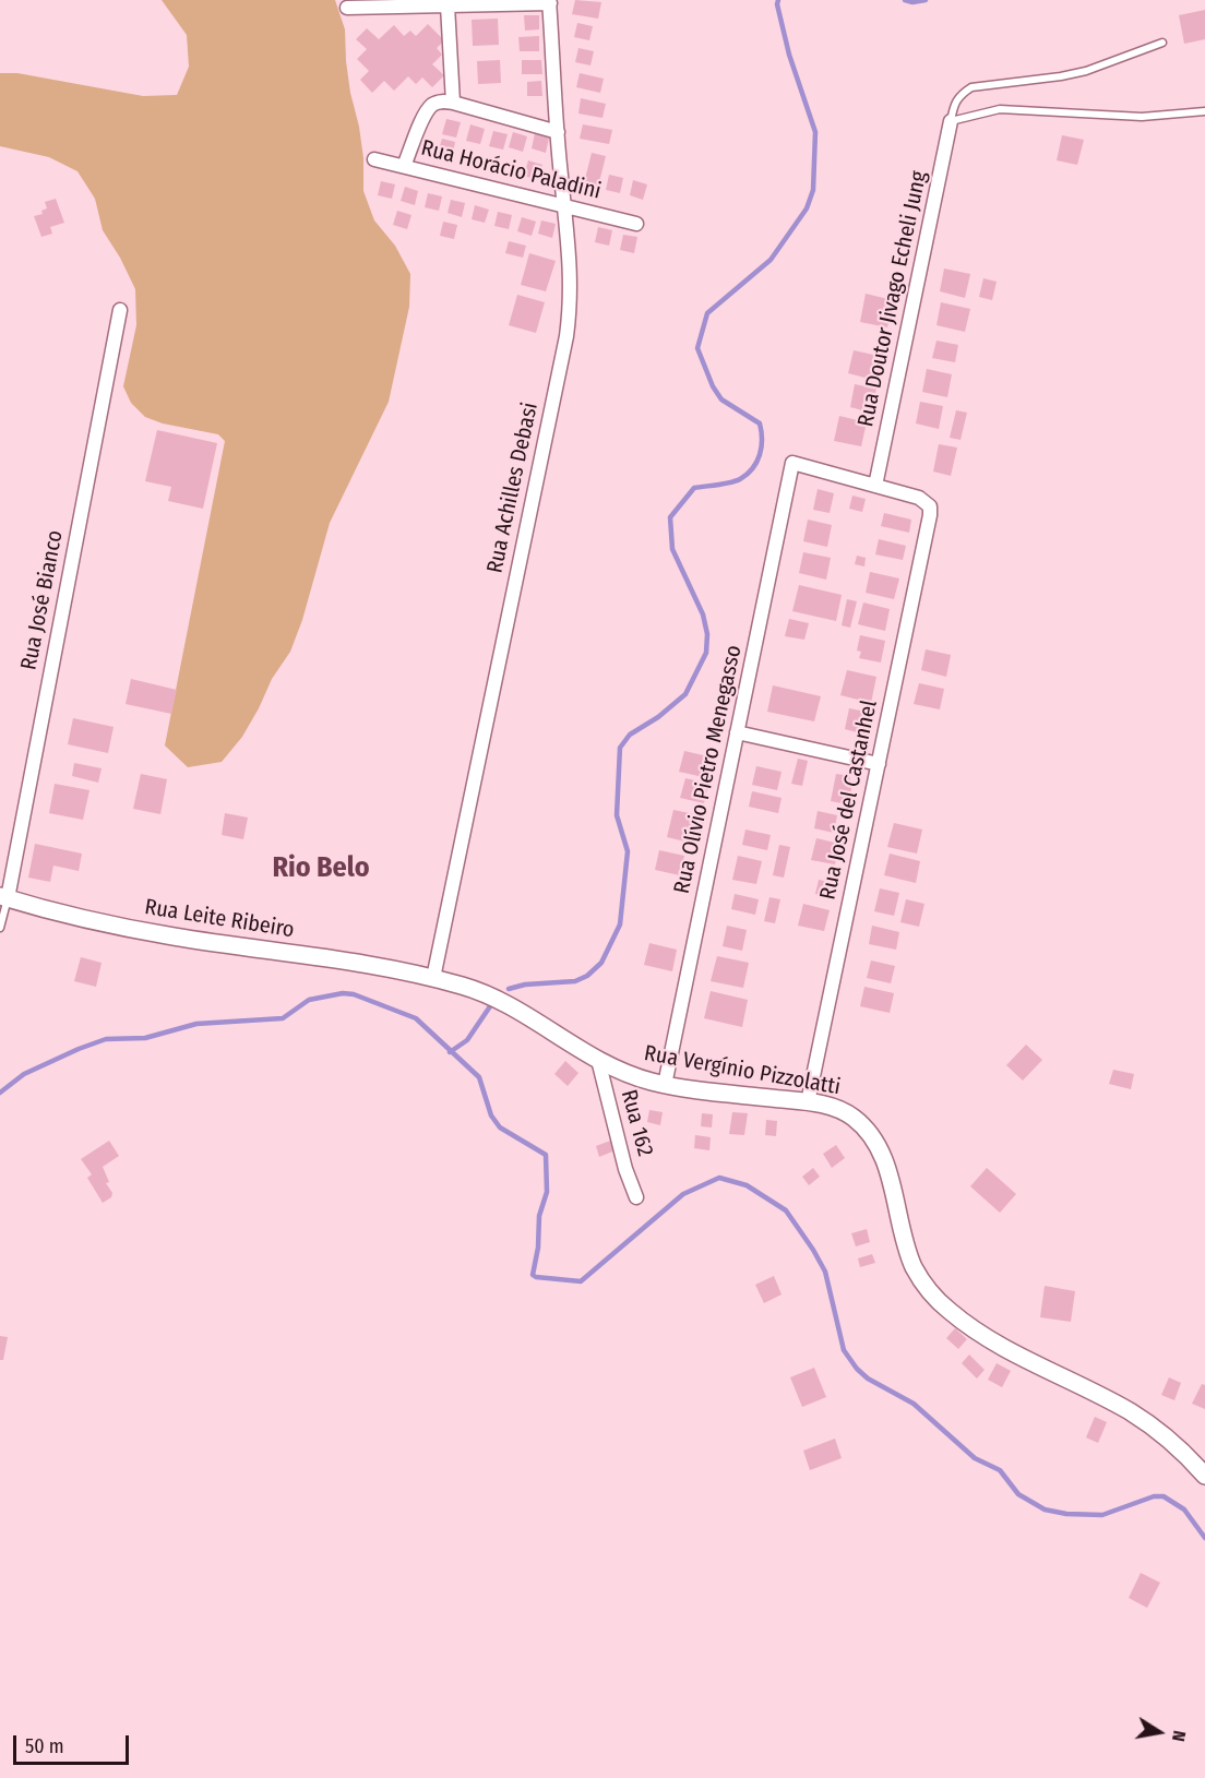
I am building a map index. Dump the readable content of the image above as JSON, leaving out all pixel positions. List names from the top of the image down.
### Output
{
  "streets": {
    "street": [
      "Rua Horácio Paladini",
      "Rua Doutor Jivago Echeli Jung",
      "Rua Achilles Debasi",
      "Rua José Bianco",
      "Rua Olívio Pietro Menegasso",
      "Rua José del Castanhel",
      "Rua Leite Ribeiro",
      "Rua Vergínio Pizzolatti",
      "Rua 162"
    ]
  },
  "crossings": [
    ["Rua Horácio Paladini", "Rua Achilles Debasi"],
    ["Rua Doutor Jivago Echeli Jung", "Rua Olívio Pietro Menegasso"],
    ["Rua Doutor Jivago Echeli Jung", "Rua José del Castanhel"],
    ["Rua Achilles Debasi", "Rua Leite Ribeiro"],
    ["Rua Achilles Debasi", "Rua Vergínio Pizzolatti"],
    ["Rua José Bianco", "Rua Leite Ribeiro"],
    ["Rua Olívio Pietro Menegasso", "Rua José del Castanhel"],
    ["Rua Olívio Pietro Menegasso", "Rua Vergínio Pizzolatti"],
    ["Rua José del Castanhel", "Rua Vergínio Pizzolatti"],
    ["Rua Leite Ribeiro", "Rua Vergínio Pizzolatti"],
    ["Rua Vergínio Pizzolatti", "Rua 162"]
  ],
  "districts": ["Rio Belo"],
  "scale_bar": "50 m",
  "north": "right"
}
